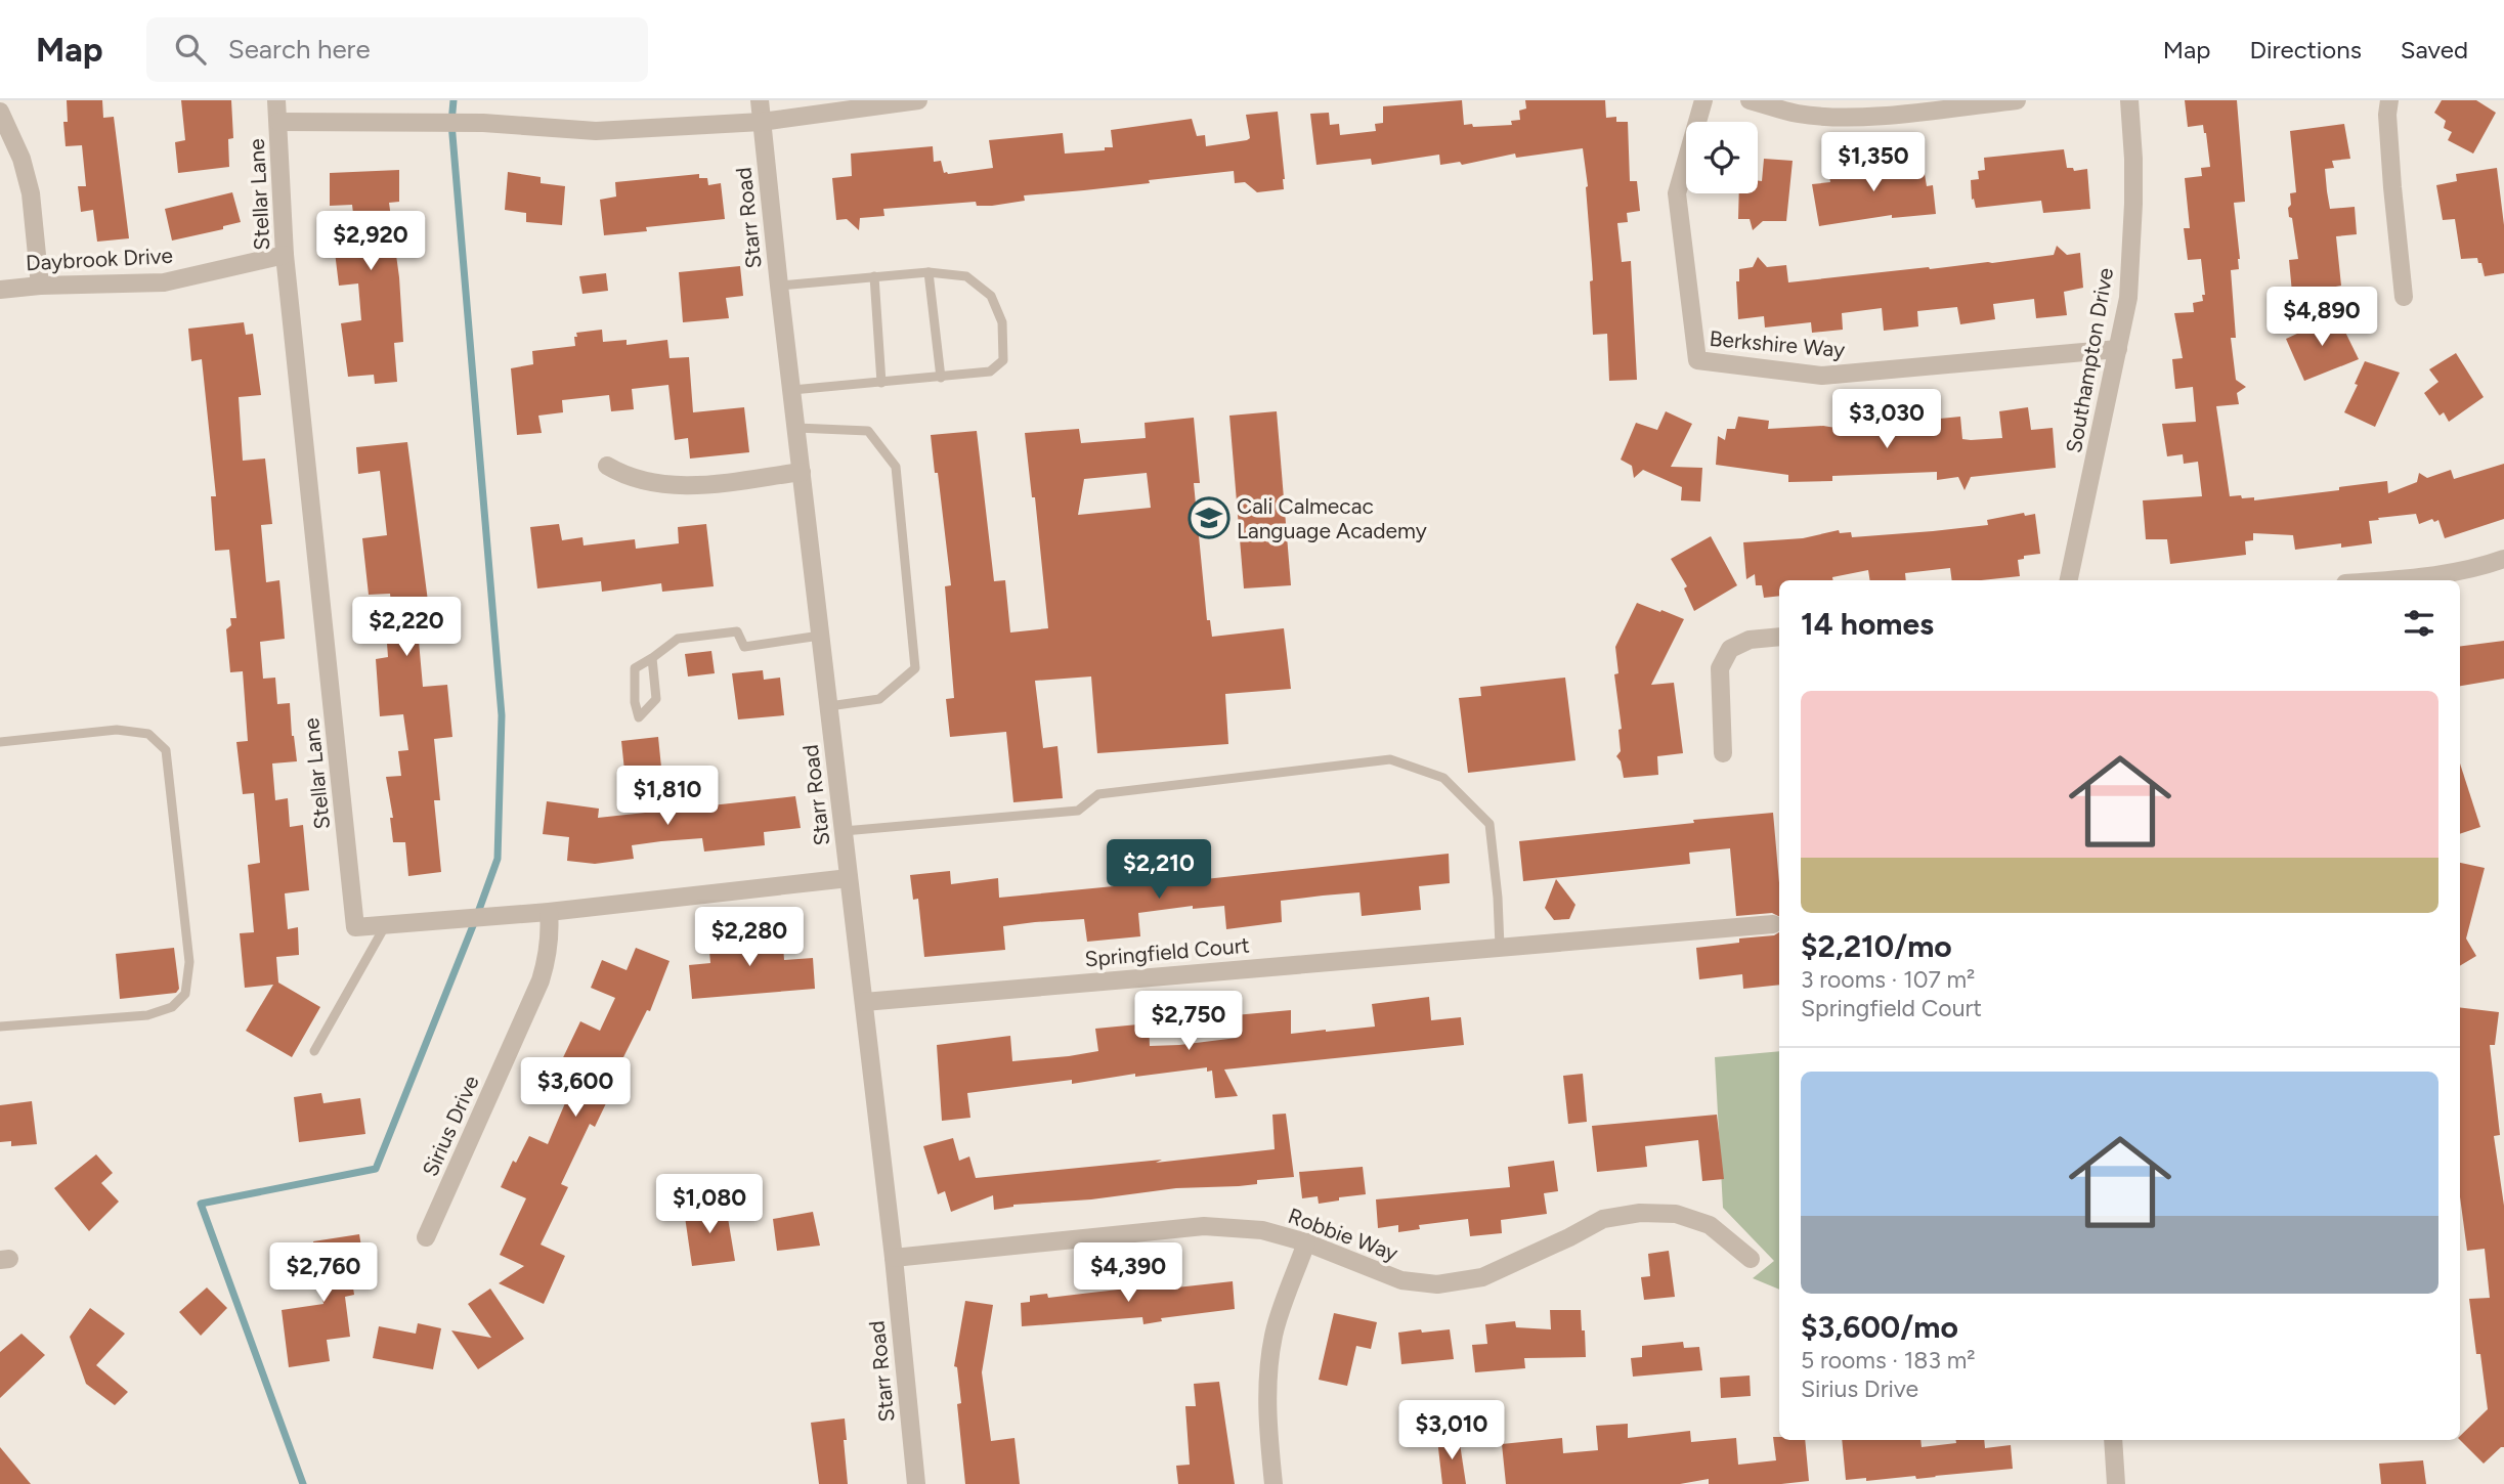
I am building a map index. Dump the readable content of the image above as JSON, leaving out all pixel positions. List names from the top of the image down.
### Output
{
  "streets": {
    "street": [
      "Stellar Lane",
      "Starr Road",
      "Daybrook Drive",
      "Berkshire Way",
      "Southampton Drive",
      "Springfield Court",
      "Sirius Drive",
      "Robbie Way"
    ]
  },
  "crossings": [
    ["Stellar Lane", "Starr Road"],
    ["Stellar Lane", "Daybrook Drive"],
    ["Stellar Lane", "Sirius Drive"],
    ["Starr Road", "Springfield Court"],
    ["Starr Road", "Robbie Way"],
    ["Berkshire Way", "Southampton Drive"]
  ],
  "places": {
    "school or university": ["Cali Calmecac Language Academy"]
  },
  "page": {
    "header": "Map",
    "search": "Search here",
    "nav": ["Map", "Directions", "Saved"],
    "price": [
      "$1,350",
      "$2,920",
      "$4,890",
      "$3,030",
      "$2,220",
      "$1,810",
      "$2,210",
      "$2,280",
      "$2,750",
      "$3,600",
      "$1,080",
      "$2,760",
      "$4,390",
      "$3,010"
    ],
    "heading": "14 homes",
    "list": [
      {
        "name": "$2,210/mo",
        "note": "3 rooms · 107 m² · Springfield Court"
      },
      {
        "name": "$3,600/mo",
        "note": "5 rooms · 183 m² · Sirius Drive"
      }
    ]
  }
}
